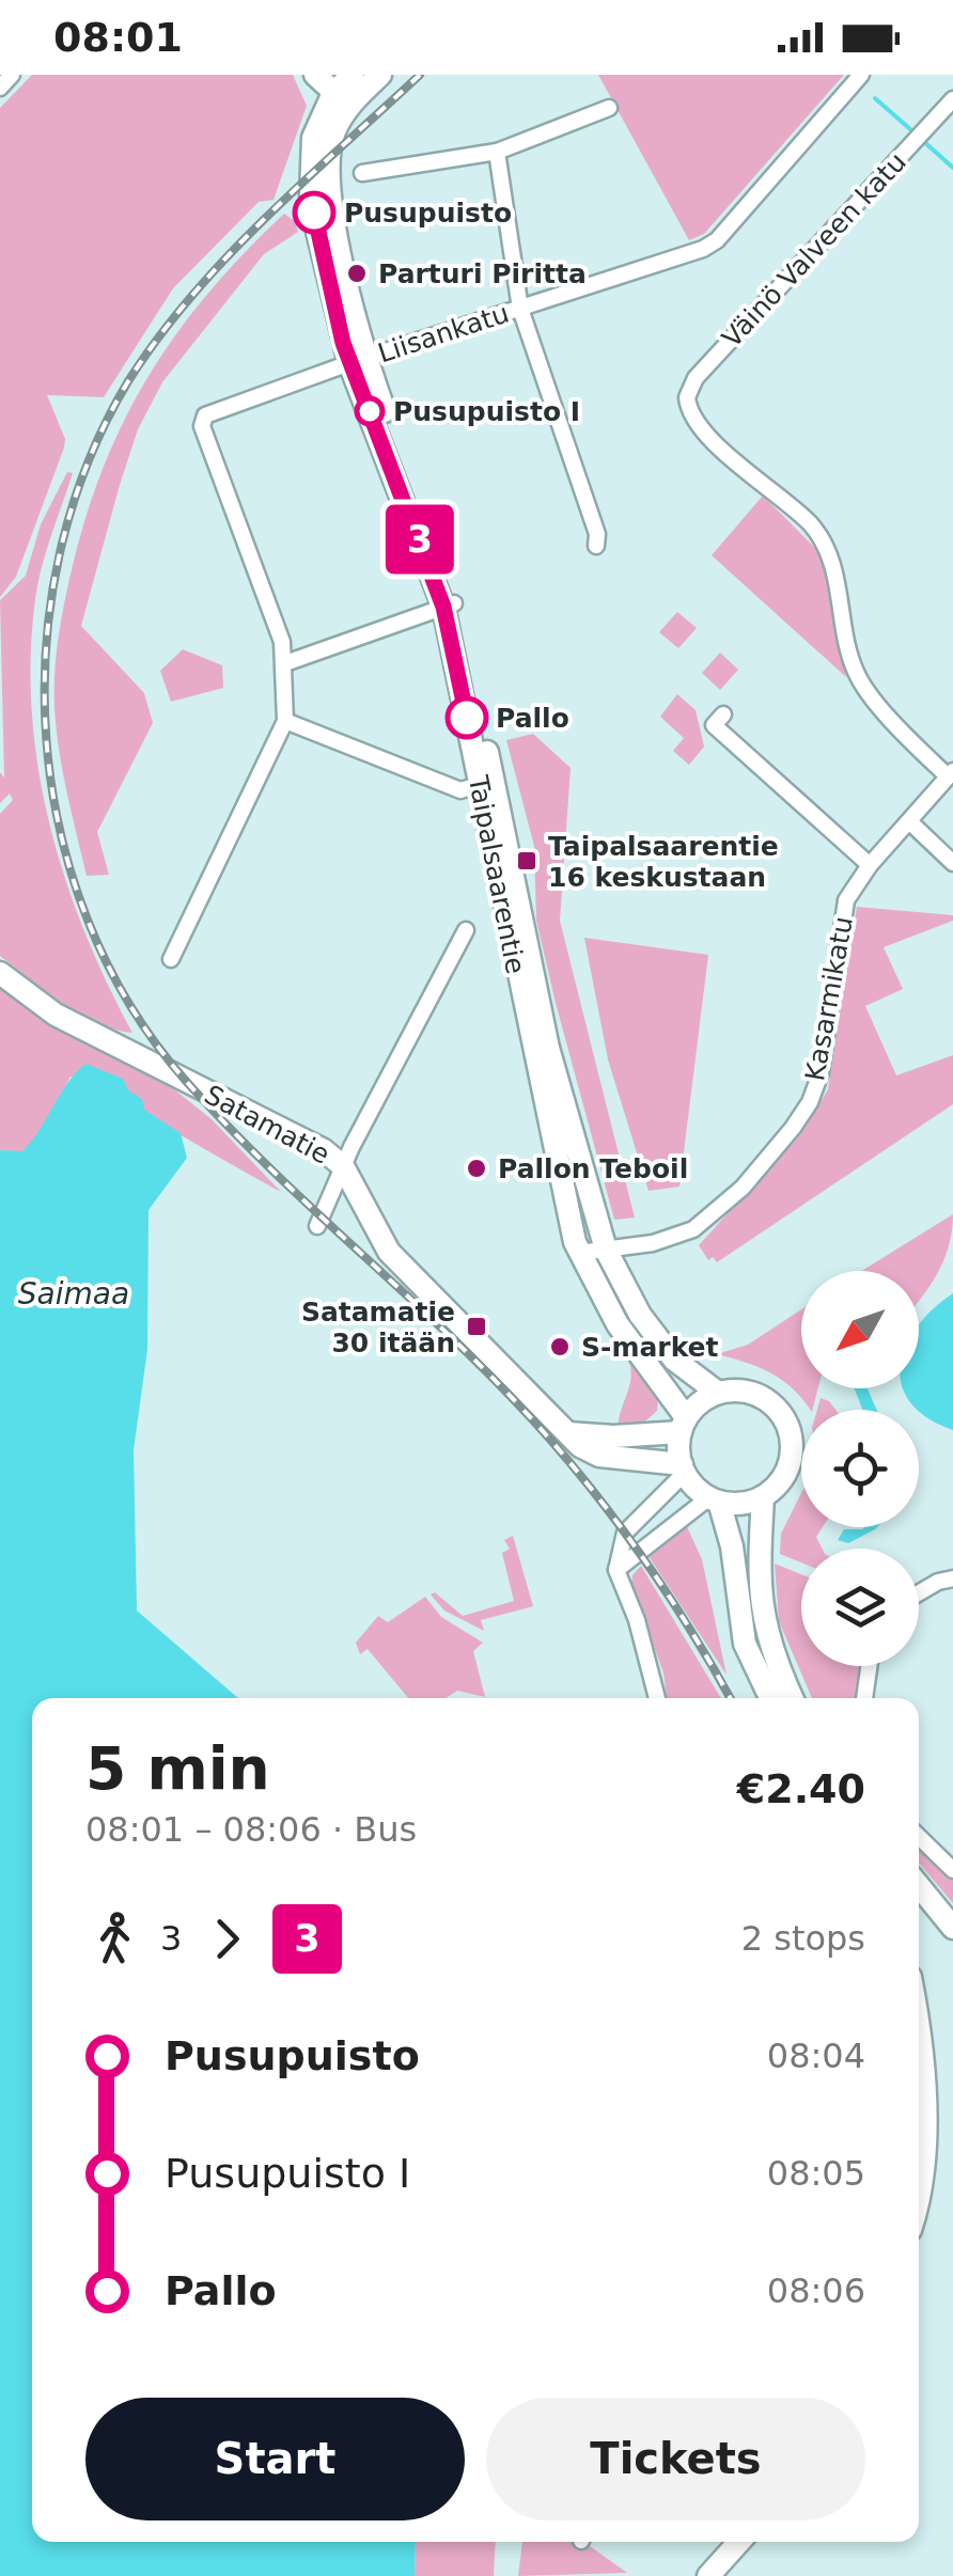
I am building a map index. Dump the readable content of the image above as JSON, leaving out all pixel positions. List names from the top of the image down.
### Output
{
  "streets": {
    "main road": ["Taipalsaarentie", "Satamatie"],
    "street": ["Väinö Valveen katu", "Liisankatu", "Kasarmikatu"]
  },
  "crossings": [
    ["Väinö Valveen katu", "Kasarmikatu"],
    ["Liisankatu", "Taipalsaarentie"],
    ["Taipalsaarentie", "Kasarmikatu"],
    ["Taipalsaarentie", "Satamatie"]
  ],
  "water": ["Saimaa"],
  "places": {
    "other": [
      "Pusupuisto",
      "Parturi Piritta",
      "Pusupuisto I",
      "Pallo",
      "Pallon Teboil",
      "S-market"
    ],
    "transit": ["Taipalsaarentie 16 keskustaan", "Satamatie 30 itään"]
  },
  "lines": ["bus line 3"],
  "north": "bottom left",
  "page": {
    "status": "08:01",
    "on_map": "3",
    "heading": ["5 min", "08:01 – 08:06 · Bus", "€2.40"],
    "legs": ["3", "3", "2 stops"],
    "list": [
      {
        "name": "Pusupuisto",
        "value": "08:04"
      },
      {
        "name": "Pusupuisto I",
        "value": "08:05"
      },
      {
        "name": "Pallo",
        "value": "08:06"
      }
    ],
    "buttons": ["Start", "Tickets"]
  }
}
